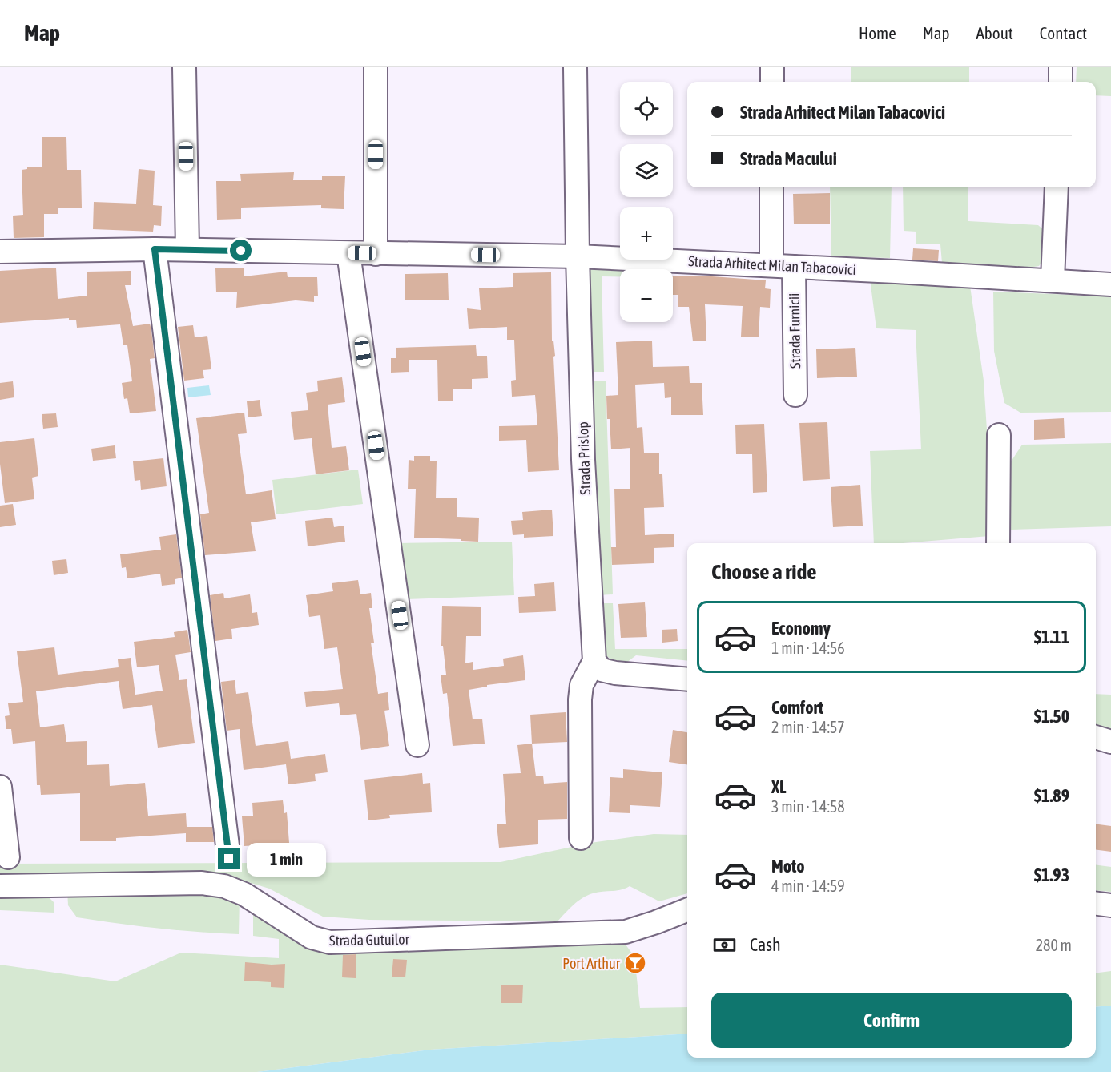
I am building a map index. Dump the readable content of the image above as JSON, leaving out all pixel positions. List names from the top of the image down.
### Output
{
  "streets": {
    "street": [
      "Strada Arhitect Milan Tabacovici",
      "Strada Furnicii",
      "Strada Prislop",
      "Strada Gutuilor"
    ]
  },
  "crossings": [
    ["Strada Arhitect Milan Tabacovici", "Strada Furnicii"],
    ["Strada Arhitect Milan Tabacovici", "Strada Prislop"]
  ],
  "places": {
    "bar": ["Port Arthur"]
  },
  "page": {
    "header": "Map",
    "nav": [
      "Home",
      "Map",
      "About",
      "Contact"
    ],
    "map_buttons": ["+", "−"],
    "banner": ["Strada Arhitect Milan Tabacovici", "Strada Macului"],
    "heading": "Choose a ride",
    "list": [
      {
        "name": "Economy",
        "note": "1 min · 14:56",
        "value": "$1.11"
      },
      {
        "name": "Comfort",
        "note": "2 min · 14:57",
        "value": "$1.50"
      },
      {
        "name": "XL",
        "note": "3 min · 14:58",
        "value": "$1.89"
      },
      {
        "name": "Moto",
        "note": "4 min · 14:59",
        "value": "$1.93"
      }
    ],
    "bubble": "1 min",
    "pay": ["Cash", "280 m"],
    "buttons": "Confirm"
  }
}
